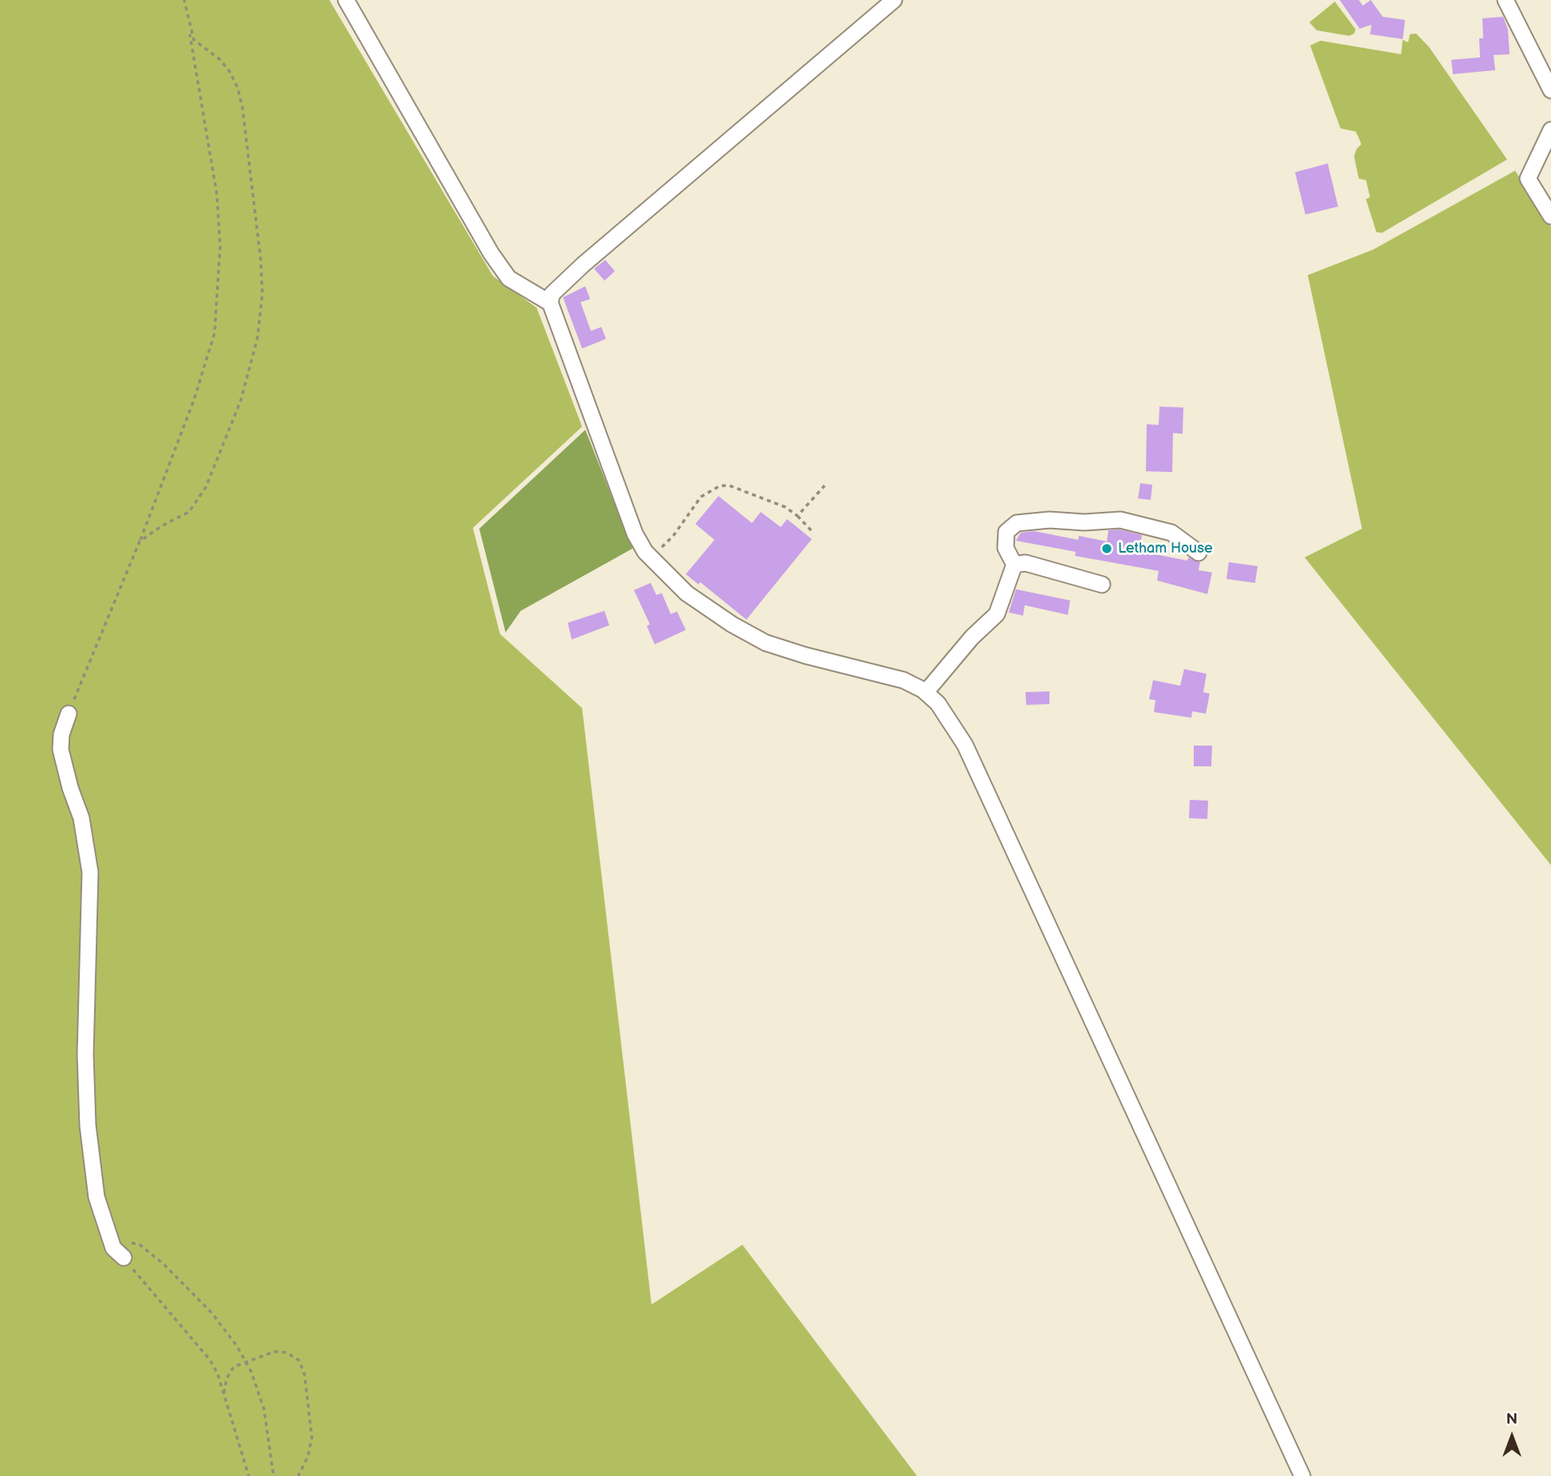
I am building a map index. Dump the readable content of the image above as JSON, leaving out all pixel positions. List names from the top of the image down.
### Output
{
  "places": ["Letham House"],
  "north": "top"
}
